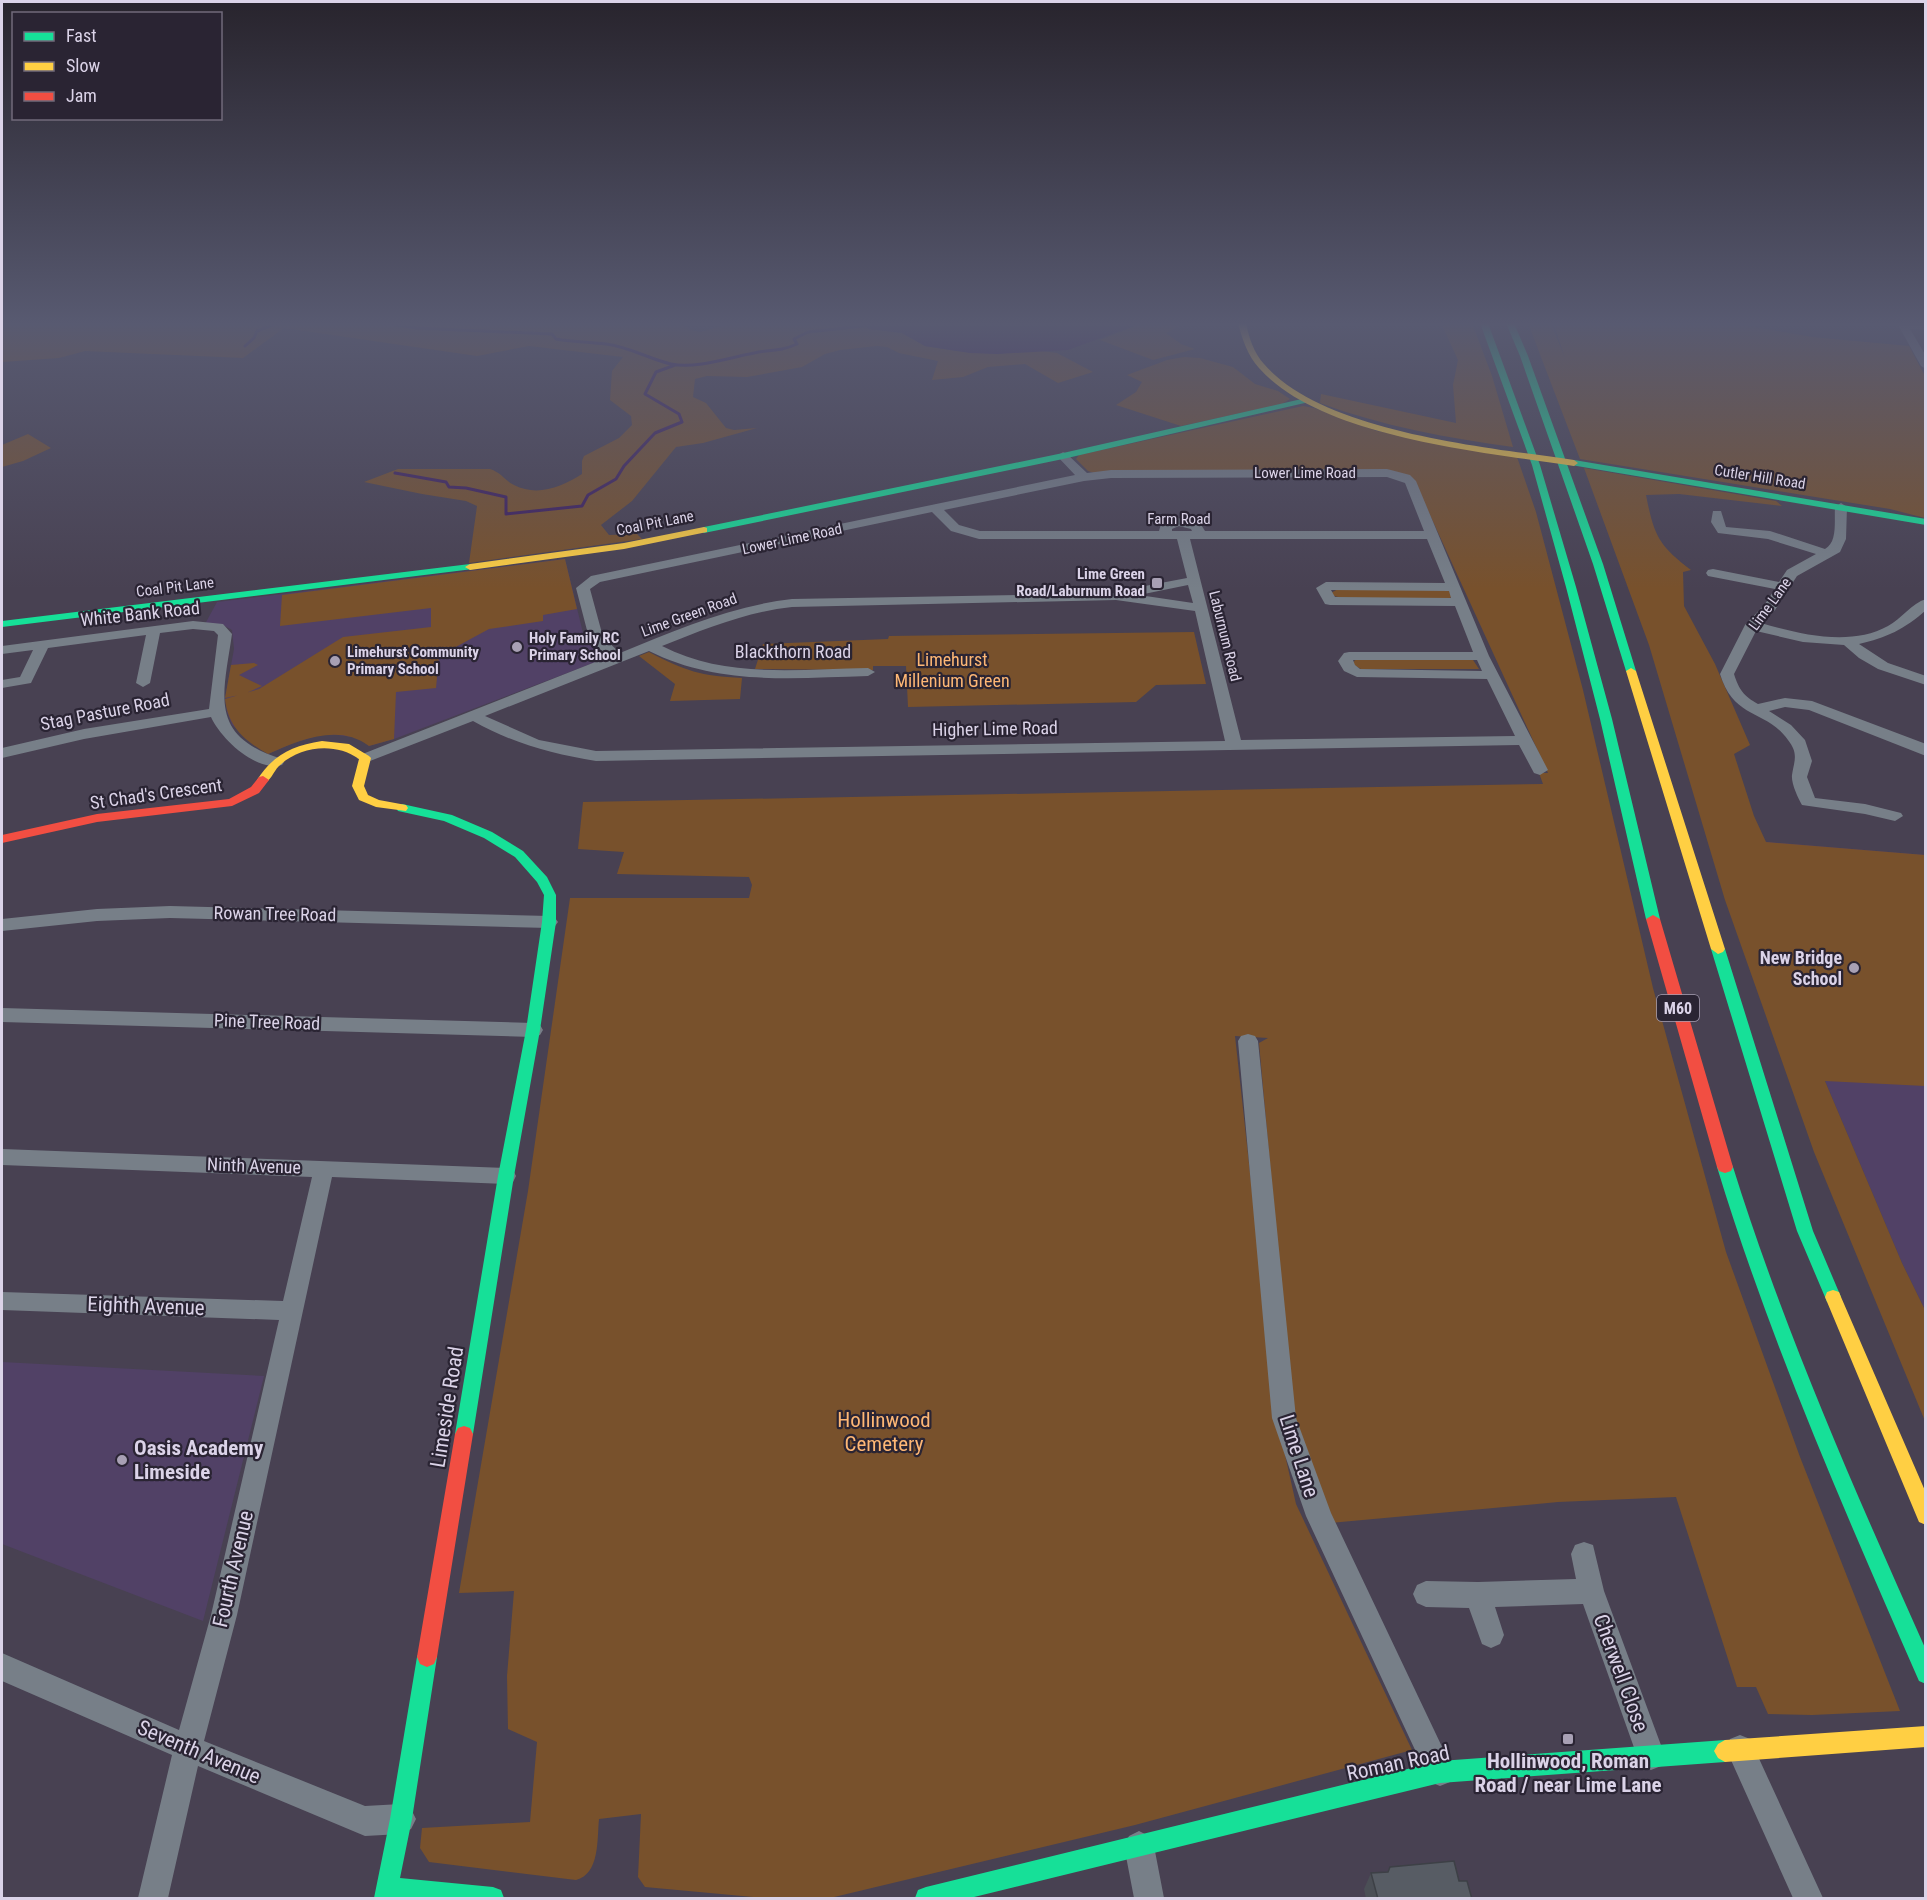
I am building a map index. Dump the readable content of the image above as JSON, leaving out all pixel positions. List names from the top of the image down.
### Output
{
  "streets": {
    "main road": [
      "Cutler Hill Road",
      "Coal Pit Lane",
      "St Chad's Crescent",
      "M60",
      "Limeside Road",
      "Roman Road"
    ],
    "street": [
      "Lower Lime Road",
      "Farm Road",
      "Lime Lane",
      "White Bank Road",
      "Lime Green Road",
      "Laburnum Road",
      "Blackthorn Road",
      "Stag Pasture Road",
      "Higher Lime Road",
      "Rowan Tree Road",
      "Pine Tree Road",
      "Ninth Avenue",
      "Eighth Avenue",
      "Fourth Avenue",
      "Cherwell Close",
      "Seventh Avenue"
    ]
  },
  "crossings": [
    ["Lower Lime Road", "Farm Road"],
    ["Lower Lime Road", "Lime Green Road"],
    ["Lower Lime Road", "Higher Lime Road"],
    ["Farm Road", "Laburnum Road"],
    ["Lime Lane", "Roman Road"],
    ["White Bank Road", "Stag Pasture Road"],
    ["Lime Green Road", "Laburnum Road"],
    ["Lime Green Road", "Blackthorn Road"],
    ["Lime Green Road", "Higher Lime Road"],
    ["Lime Green Road", "St Chad's Crescent"],
    ["Laburnum Road", "Higher Lime Road"],
    ["Rowan Tree Road", "Limeside Road"],
    ["Pine Tree Road", "Limeside Road"],
    ["Ninth Avenue", "Limeside Road"],
    ["Ninth Avenue", "Fourth Avenue"],
    ["Eighth Avenue", "Fourth Avenue"],
    ["Limeside Road", "Seventh Avenue"],
    ["Fourth Avenue", "Seventh Avenue"],
    ["Cherwell Close", "Roman Road"]
  ],
  "parks": ["Limehurst Millenium Green", "Hollinwood Cemetery"],
  "places": {
    "transit": ["Lime Green Road/Laburnum Road", "Hollinwood, Roman Road / near Lime Lane"],
    "other": [
      "Holy Family RC Primary School",
      "Limehurst Community Primary School",
      "New Bridge School",
      "Oasis Academy Limeside"
    ]
  },
  "legend": ["Fast", "Slow", "Jam"]
}
